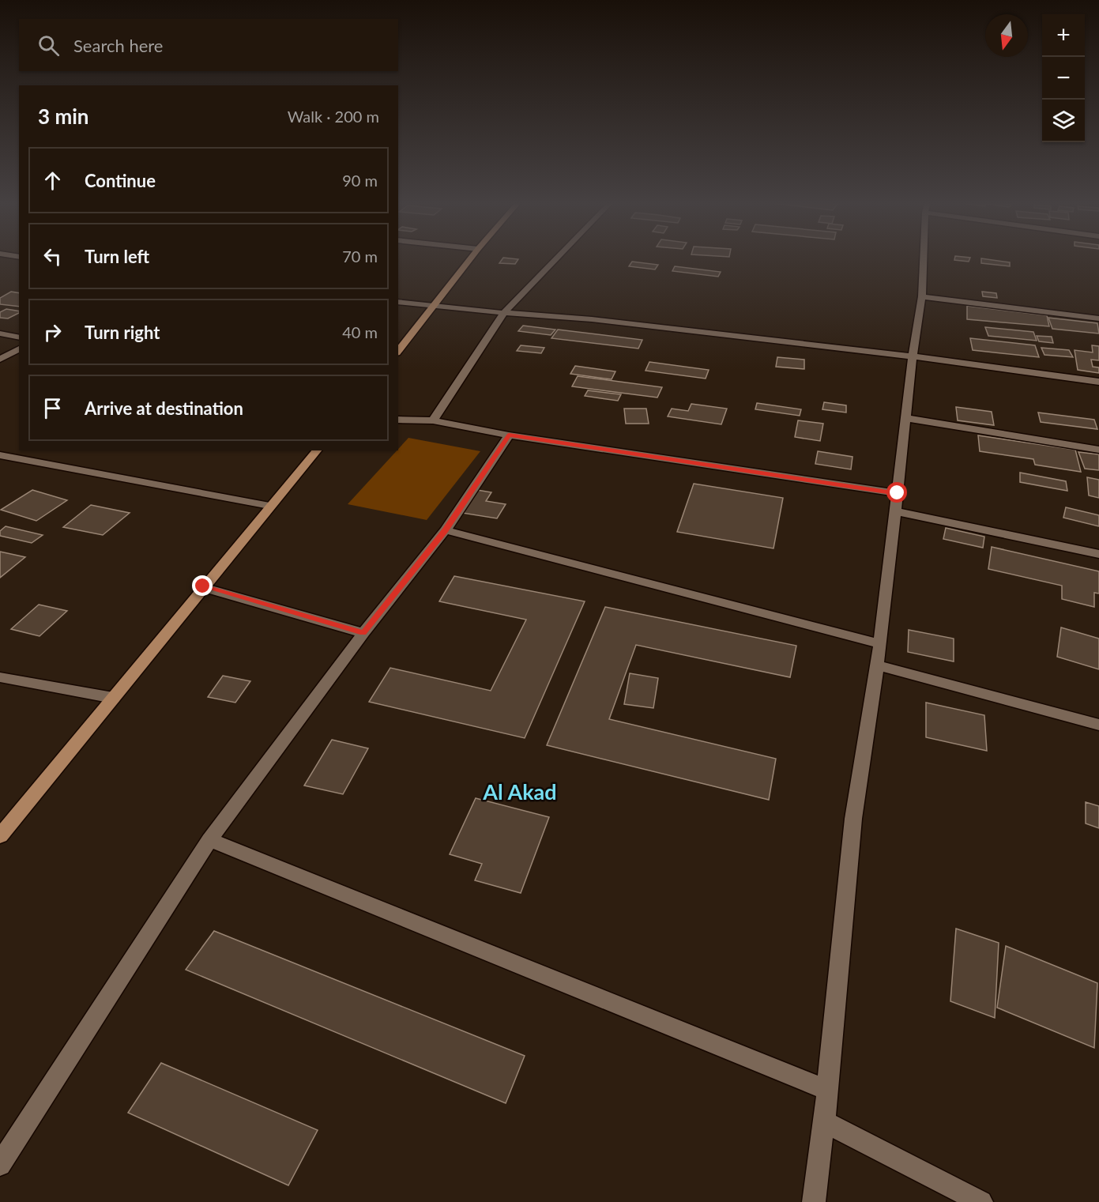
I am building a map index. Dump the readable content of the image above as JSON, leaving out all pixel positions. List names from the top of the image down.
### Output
{
  "districts": ["Al Akad"],
  "north": "bottom",
  "page": {
    "map_buttons": ["+", "−"],
    "search": "Search here",
    "heading": ["3 min", "Walk · 200 m"],
    "list": [
      ["Continue", "90 m"],
      ["Turn left", "70 m"],
      ["Turn right", "40 m"],
      "Arrive at destination"
    ]
  }
}
